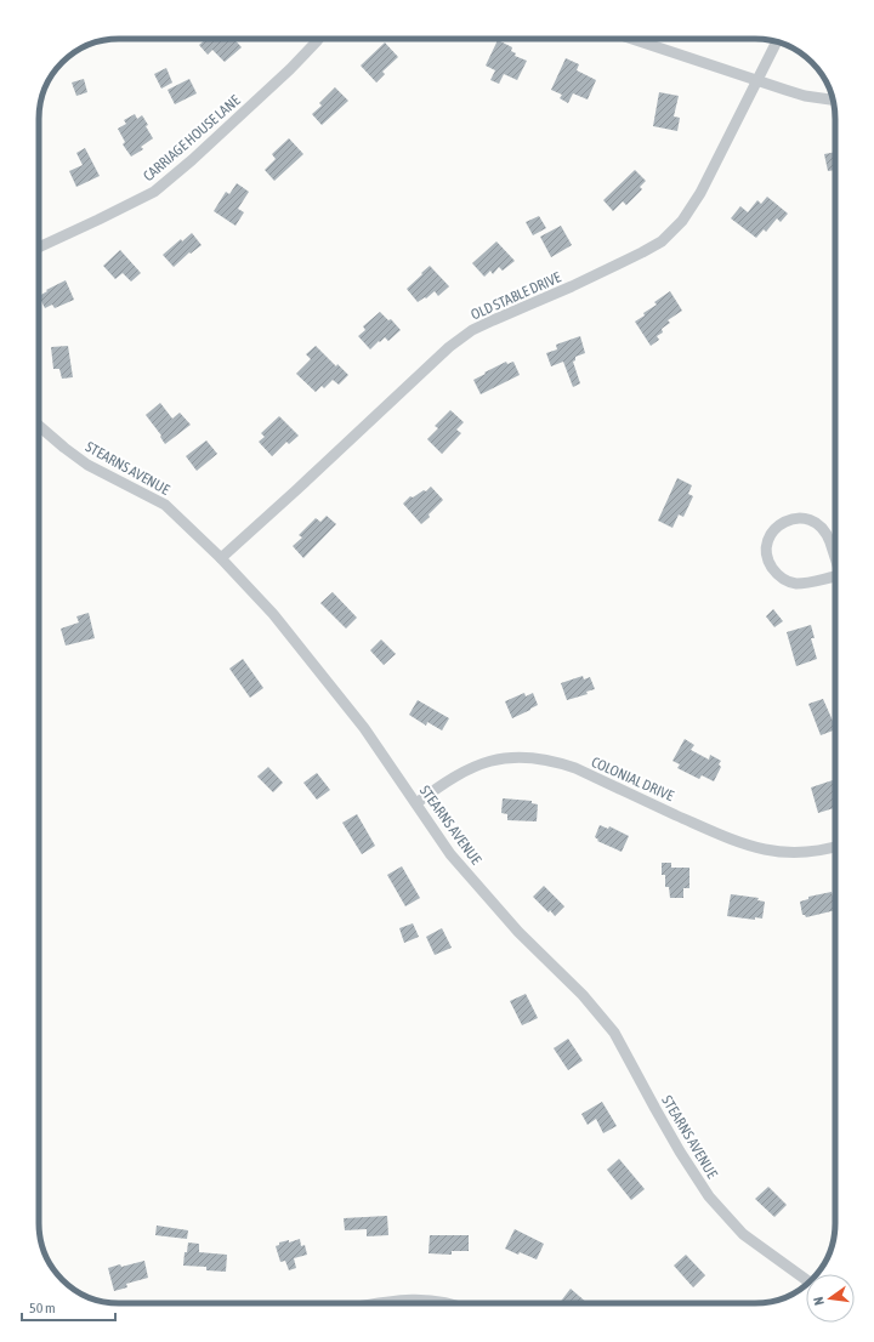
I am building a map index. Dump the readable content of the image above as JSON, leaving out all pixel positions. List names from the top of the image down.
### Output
{
  "streets": {
    "street": [
      "CARRIAGE HOUSE LANE",
      "OLD STABLE DRIVE",
      "STEARNS AVENUE",
      "COLONIAL DRIVE"
    ]
  },
  "crossings": [
    ["OLD STABLE DRIVE", "STEARNS AVENUE"],
    ["STEARNS AVENUE", "COLONIAL DRIVE"]
  ],
  "scale_bar": "50 m",
  "north": "left"
}
